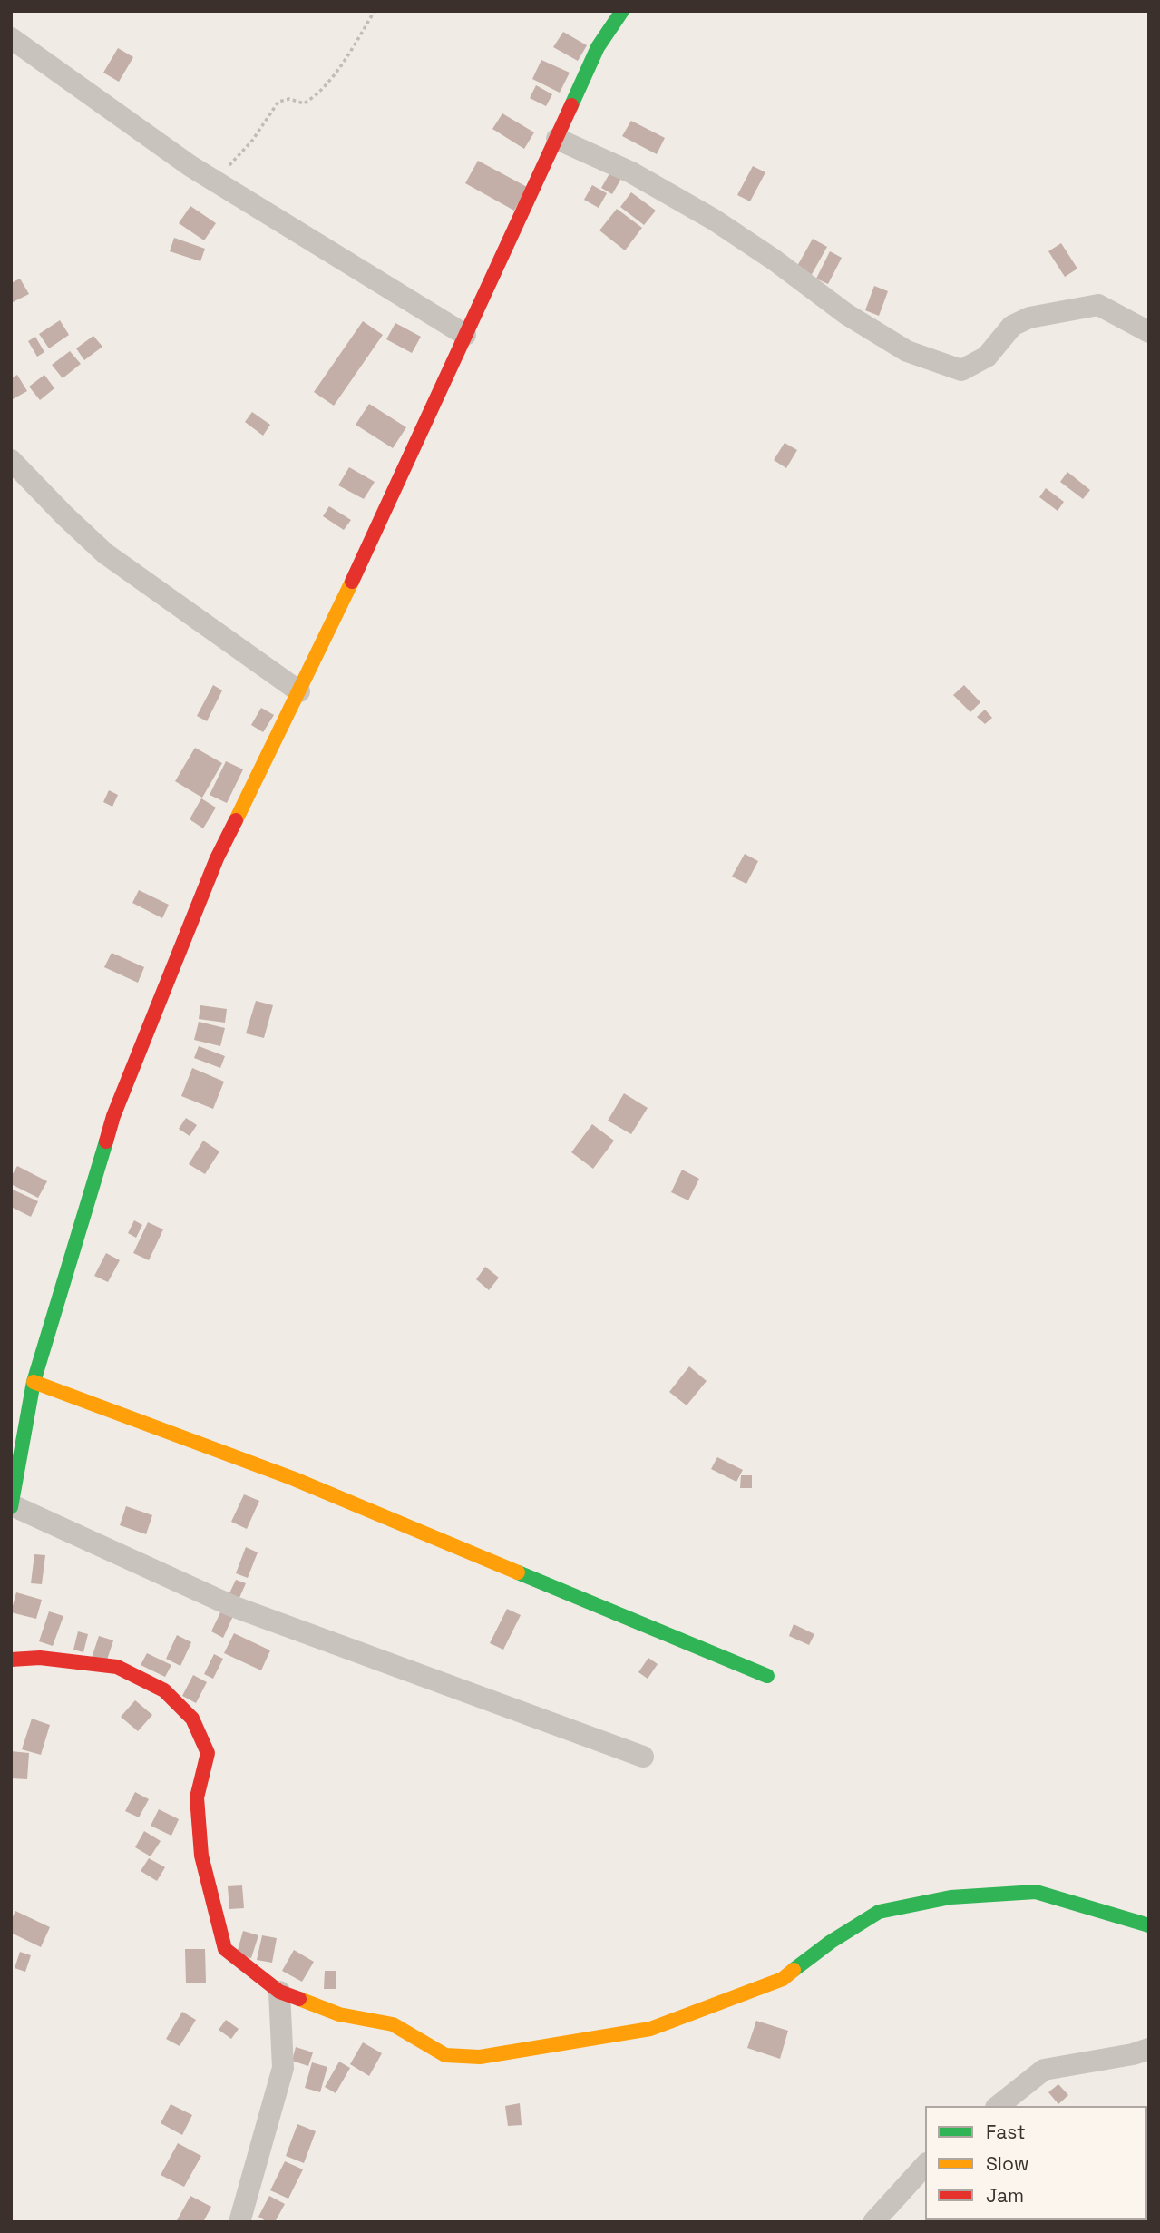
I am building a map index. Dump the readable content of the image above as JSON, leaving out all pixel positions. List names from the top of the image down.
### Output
{
  "legend": ["Fast", "Slow", "Jam"]
}
